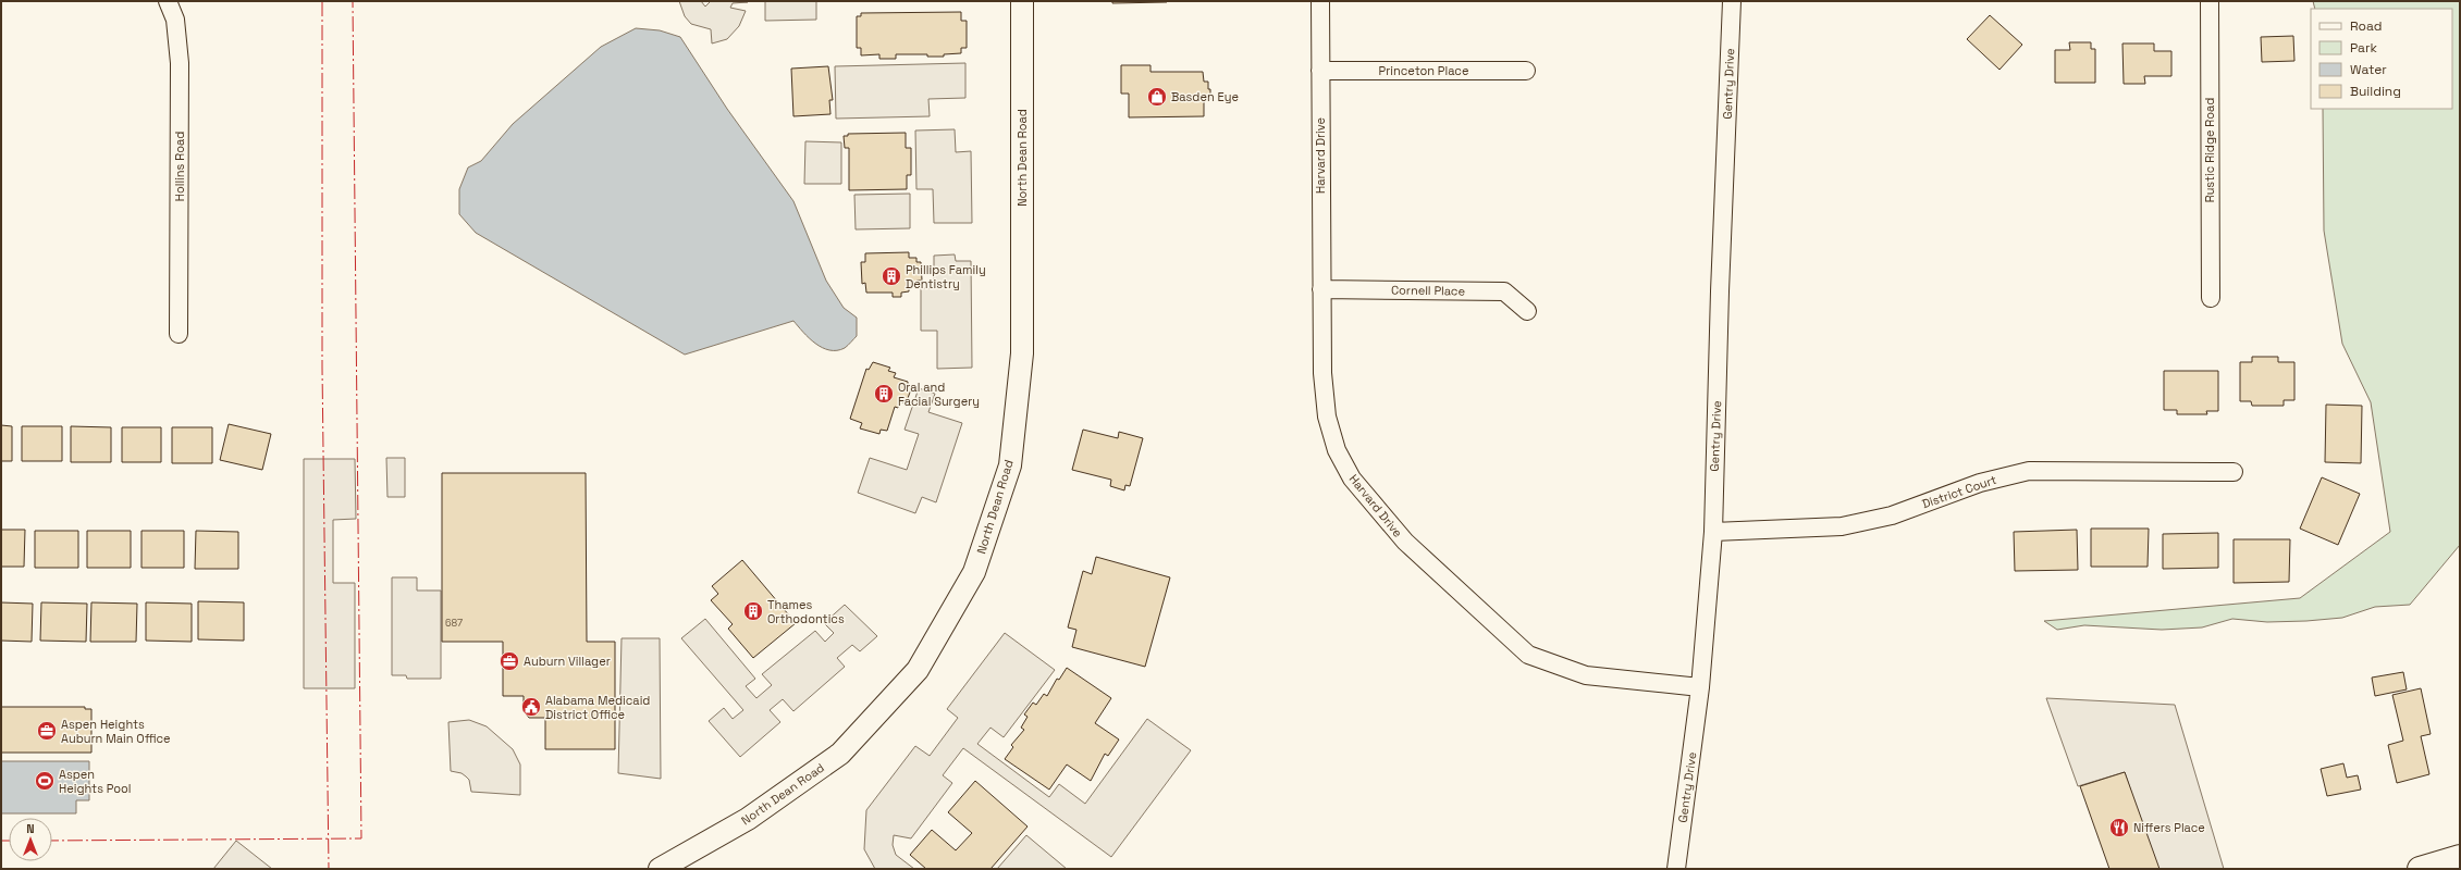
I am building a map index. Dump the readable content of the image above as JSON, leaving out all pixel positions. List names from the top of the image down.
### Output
{
  "streets": {
    "street": [
      "Princeton Place",
      "Gentry Drive",
      "Rustic Ridge Road",
      "Harvard Drive",
      "North Dean Road",
      "Hollins Road",
      "Cornell Place",
      "District Court"
    ]
  },
  "crossings": [
    ["Princeton Place", "Harvard Drive"],
    ["Gentry Drive", "Harvard Drive"],
    ["Gentry Drive", "District Court"],
    ["Harvard Drive", "Cornell Place"]
  ],
  "places": {
    "shop": ["Basden Eye"],
    "building": ["Phillips Family Dentistry", "Oral and Facial Surgery", "Thames Orthodontics"],
    "office": ["Auburn Villager", "Aspen Heights Auburn Main Office"],
    "public building": ["Alabama Medicaid District Office"],
    "sports": ["Aspen Heights Pool"],
    "restaurant": ["Niffers Place"]
  },
  "house_numbers": ["687"],
  "legend": [
    "Road",
    "Park",
    "Water",
    "Building"
  ],
  "north": "top"
}
